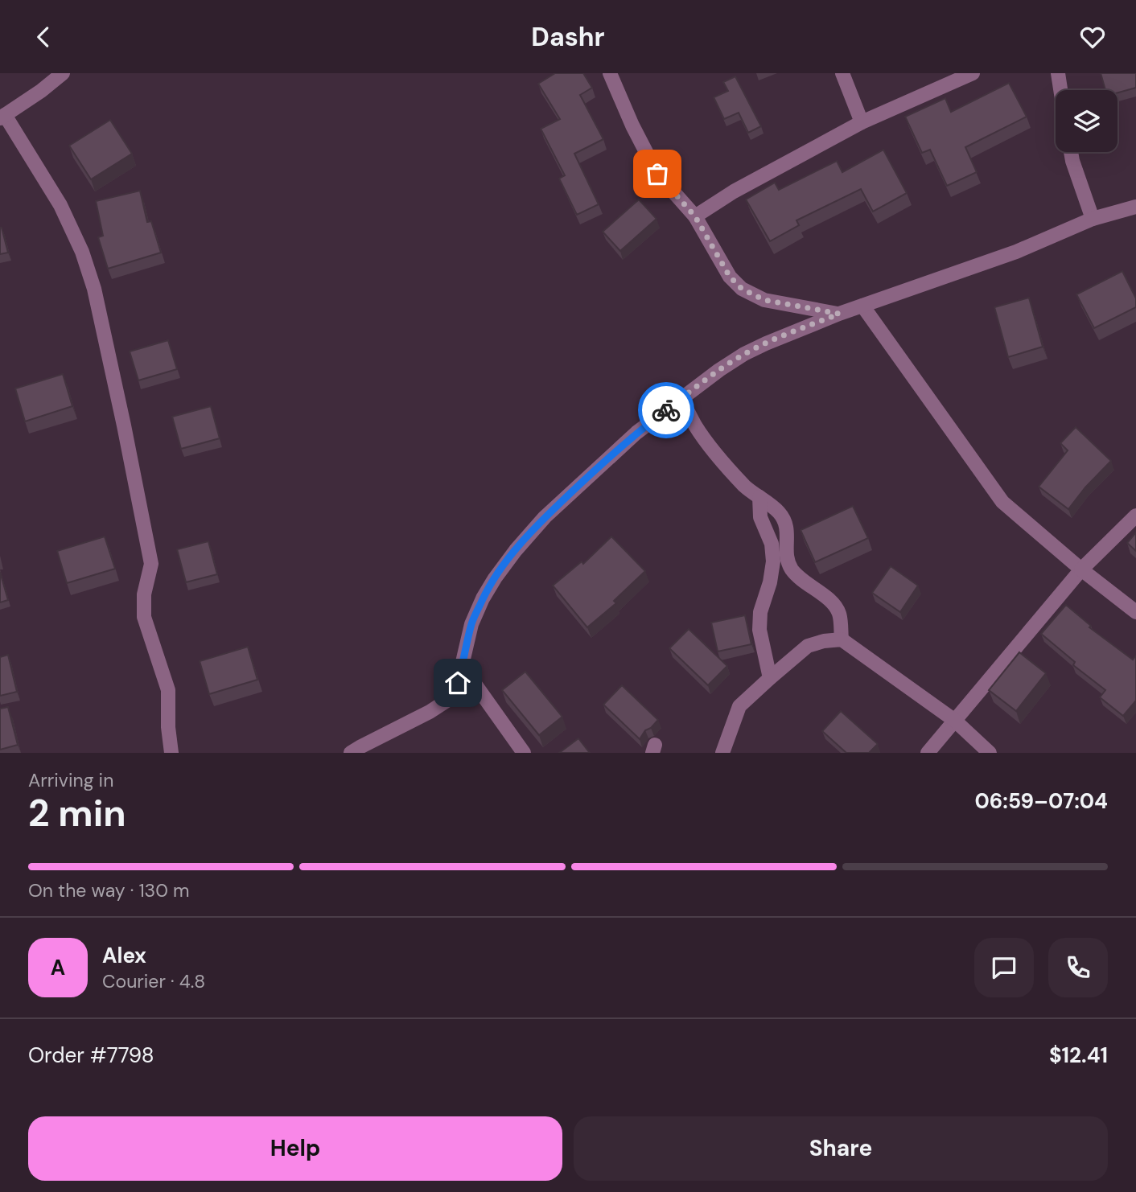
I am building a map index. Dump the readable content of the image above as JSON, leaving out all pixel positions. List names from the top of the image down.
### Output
{
  "page": {
    "header": "Dashr",
    "heading": ["2 min", "Arriving in", "06:59–07:04"],
    "panel": [
      "Alex",
      "Courier · 4.8",
      "Order #7798",
      "$12.41"
    ],
    "bar": "On the way · 130 m",
    "round": "A",
    "buttons": ["Help", "Share"]
  }
}
